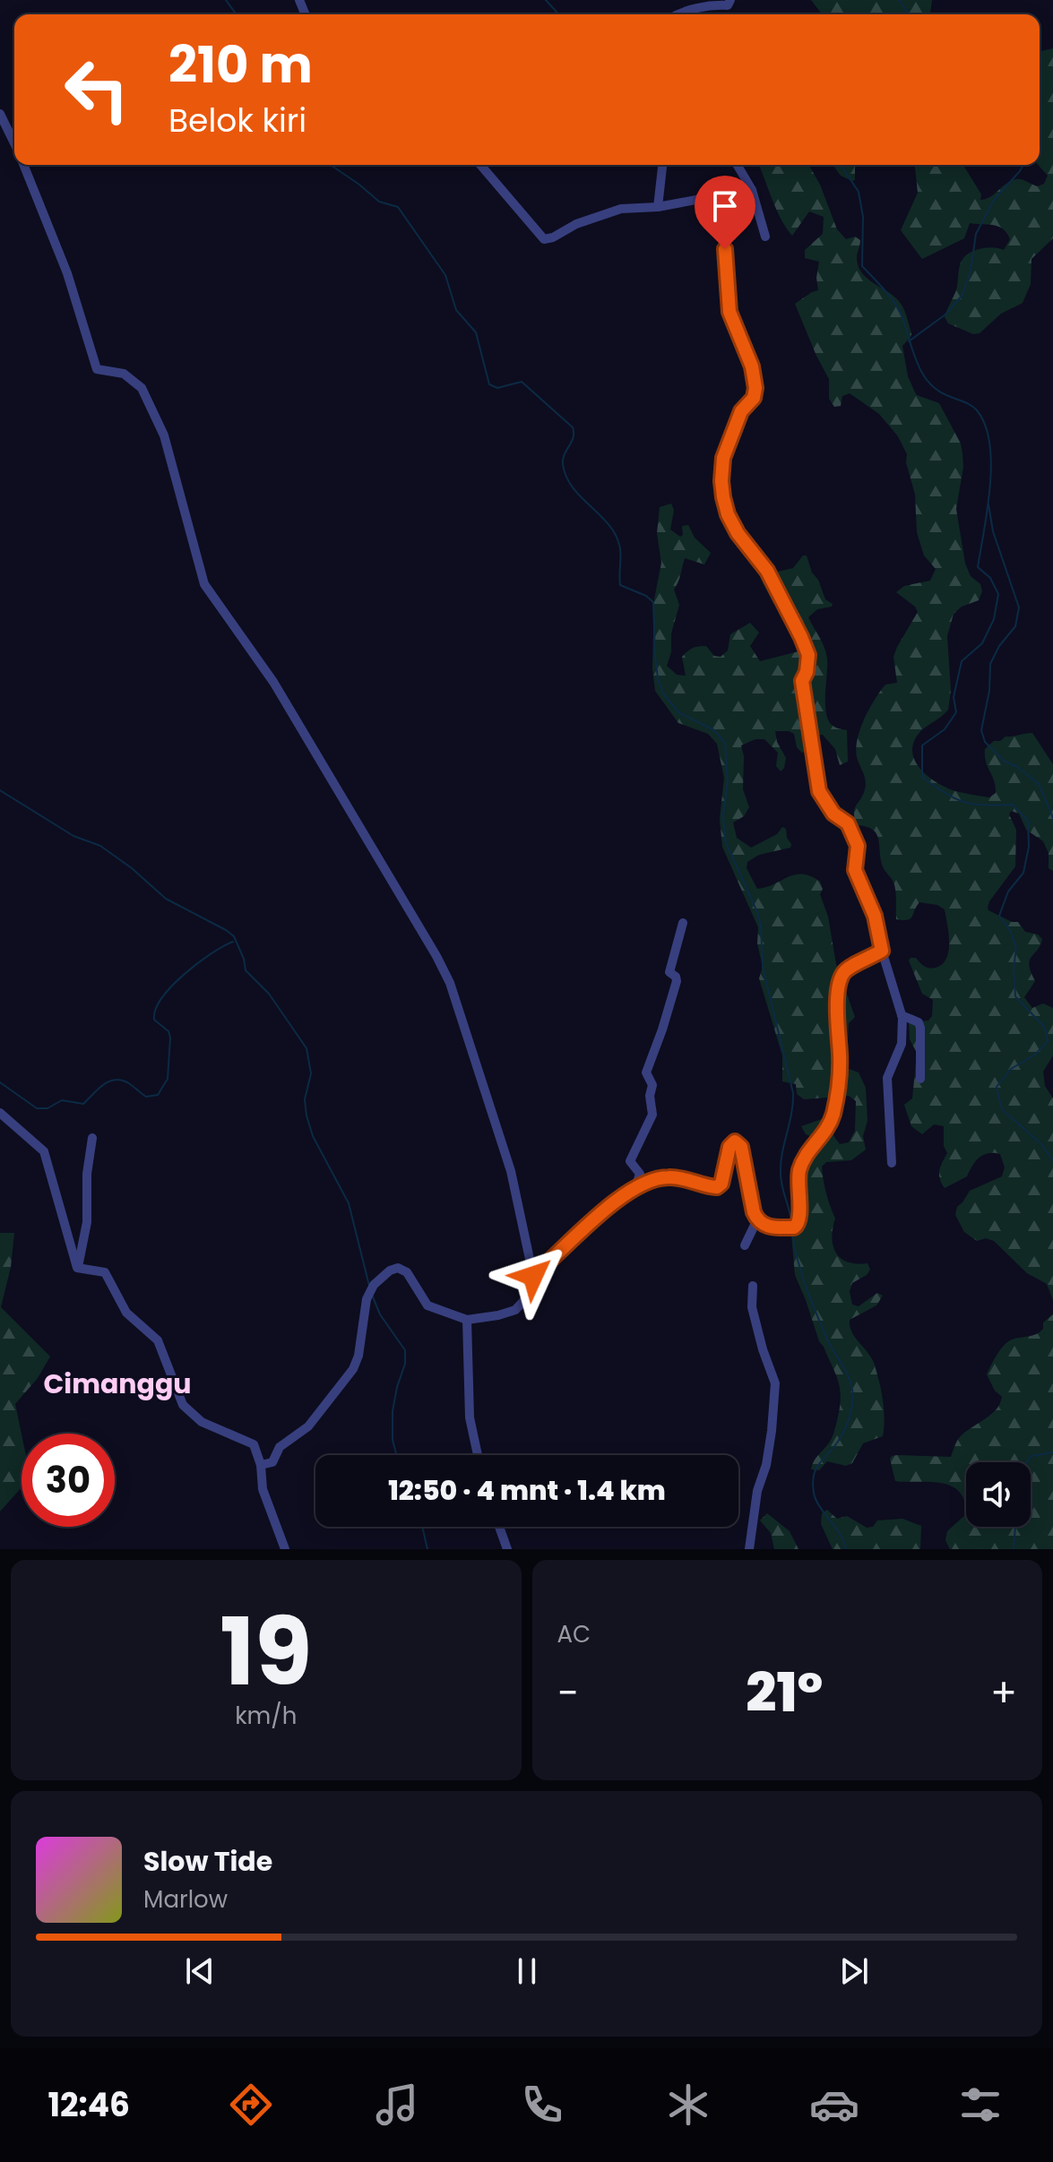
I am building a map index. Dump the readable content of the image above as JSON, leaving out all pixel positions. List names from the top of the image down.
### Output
{
  "districts": ["Cimanggu"],
  "page": {
    "turn": ["210 m", "Belok kiri"],
    "limit": "30",
    "trip": "12:50 · 4 mnt · 1.4 km",
    "tile": [
      ["19", "km/h"],
      "AC"
    ],
    "heat": ["−", "21°", "+"],
    "song": ["Slow Tide", "Marlow"],
    "tabs": "12:46"
  }
}
